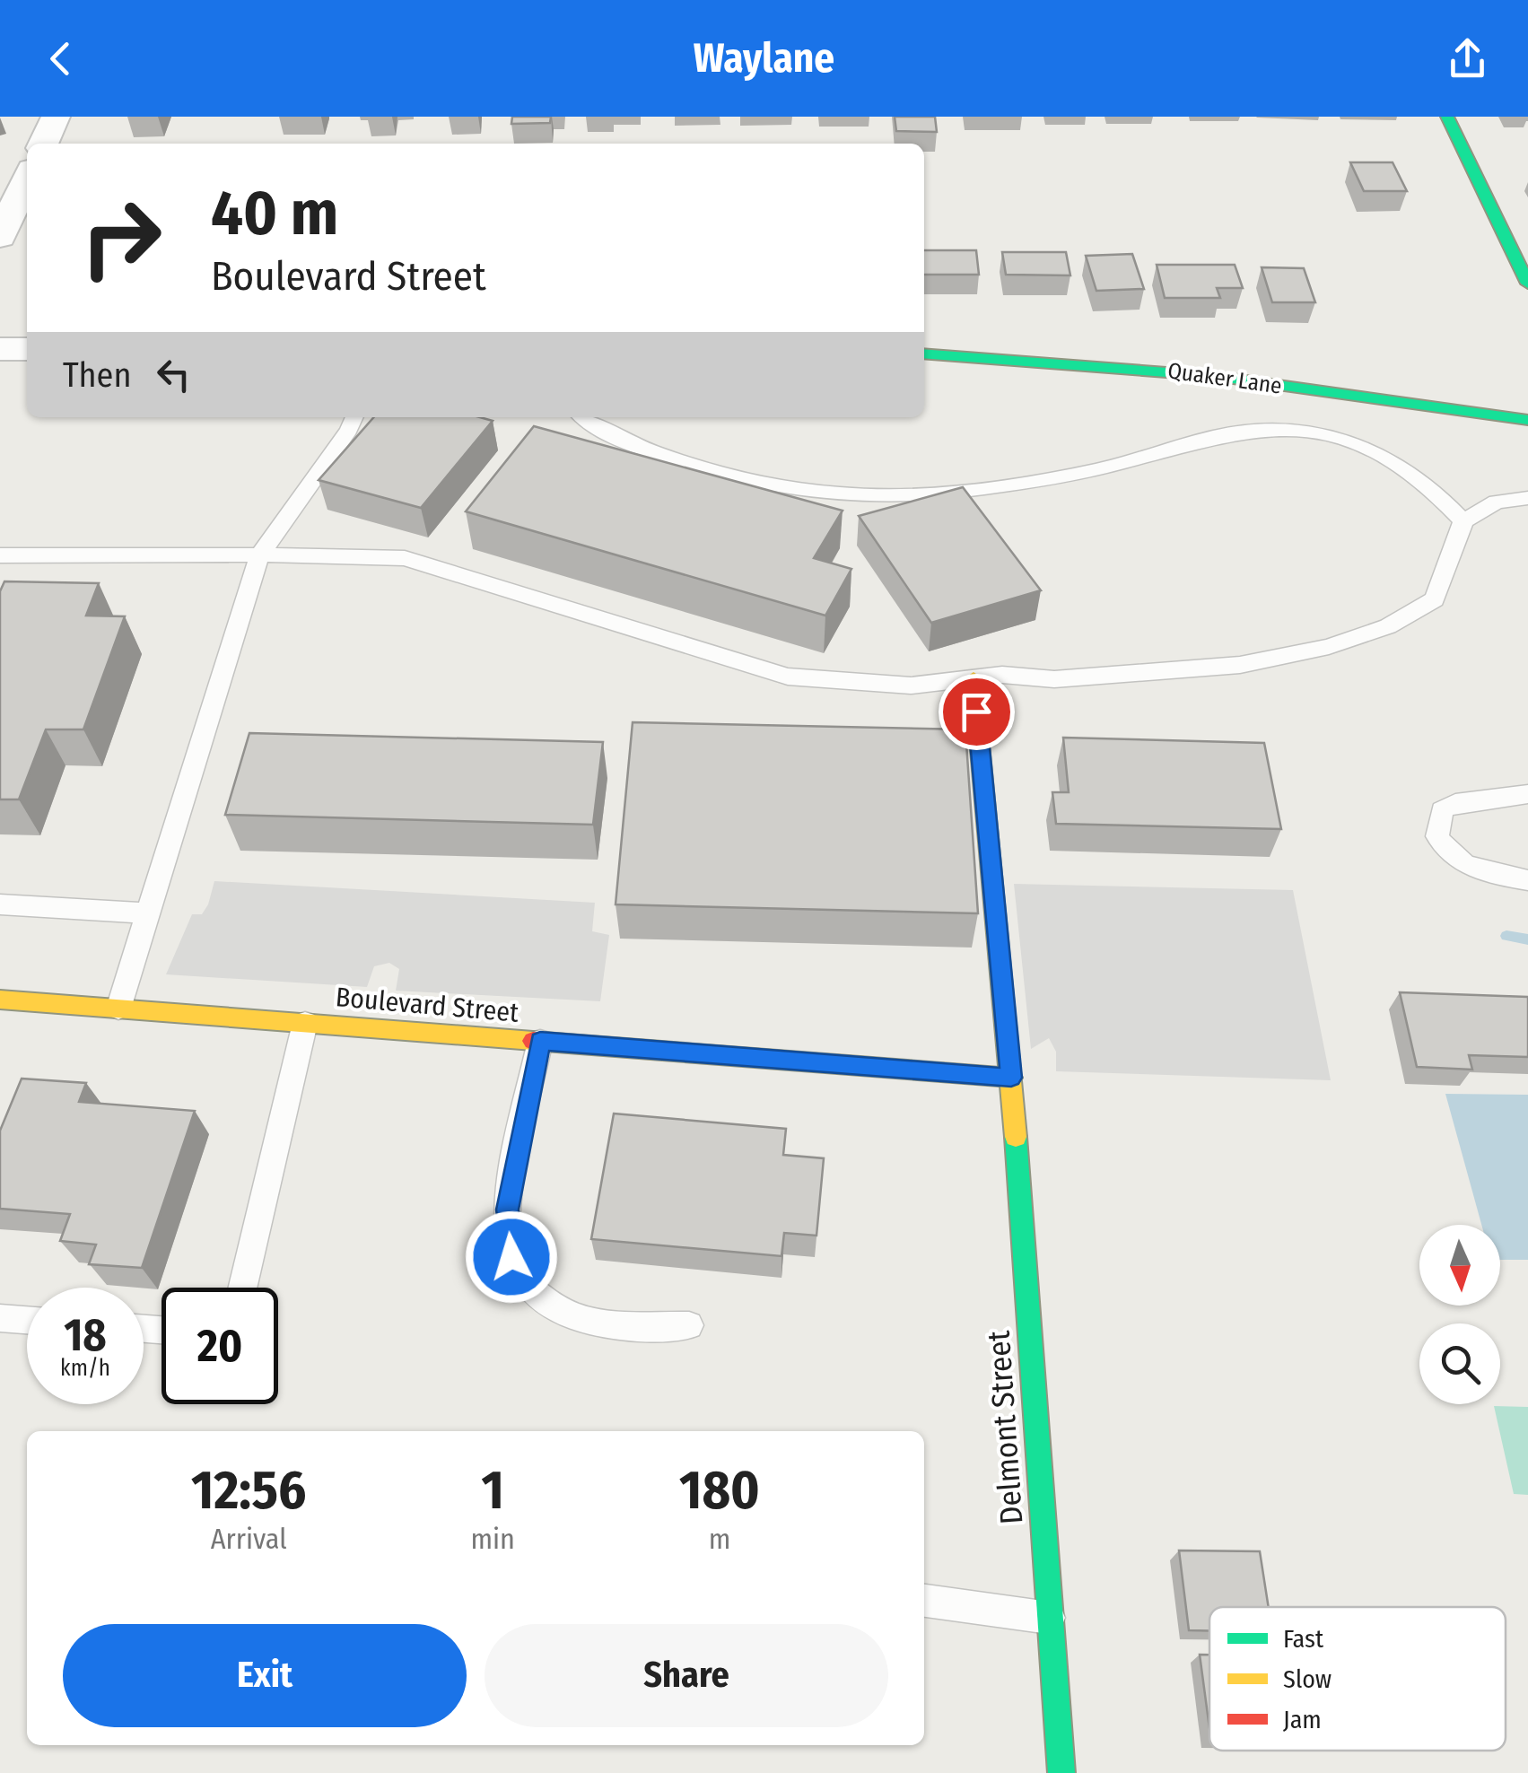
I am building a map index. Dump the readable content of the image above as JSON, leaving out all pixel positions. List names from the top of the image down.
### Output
{
  "streets": {
    "street": ["Quaker Lane", "Boulevard Street", "Delmont Street"]
  },
  "crossings": [
    ["Boulevard Street", "Delmont Street"]
  ],
  "legend": ["Fast", "Slow", "Jam"],
  "north": "bottom",
  "page": {
    "header": "Waylane",
    "turn": ["40 m", "Boulevard Street"],
    "then": "Then",
    "speed": "18 km/h",
    "limit": "20",
    "eta": [
      "12:56",
      "Arrival",
      "1",
      "min",
      "180",
      "m"
    ],
    "buttons": ["Exit", "Share"]
  }
}
